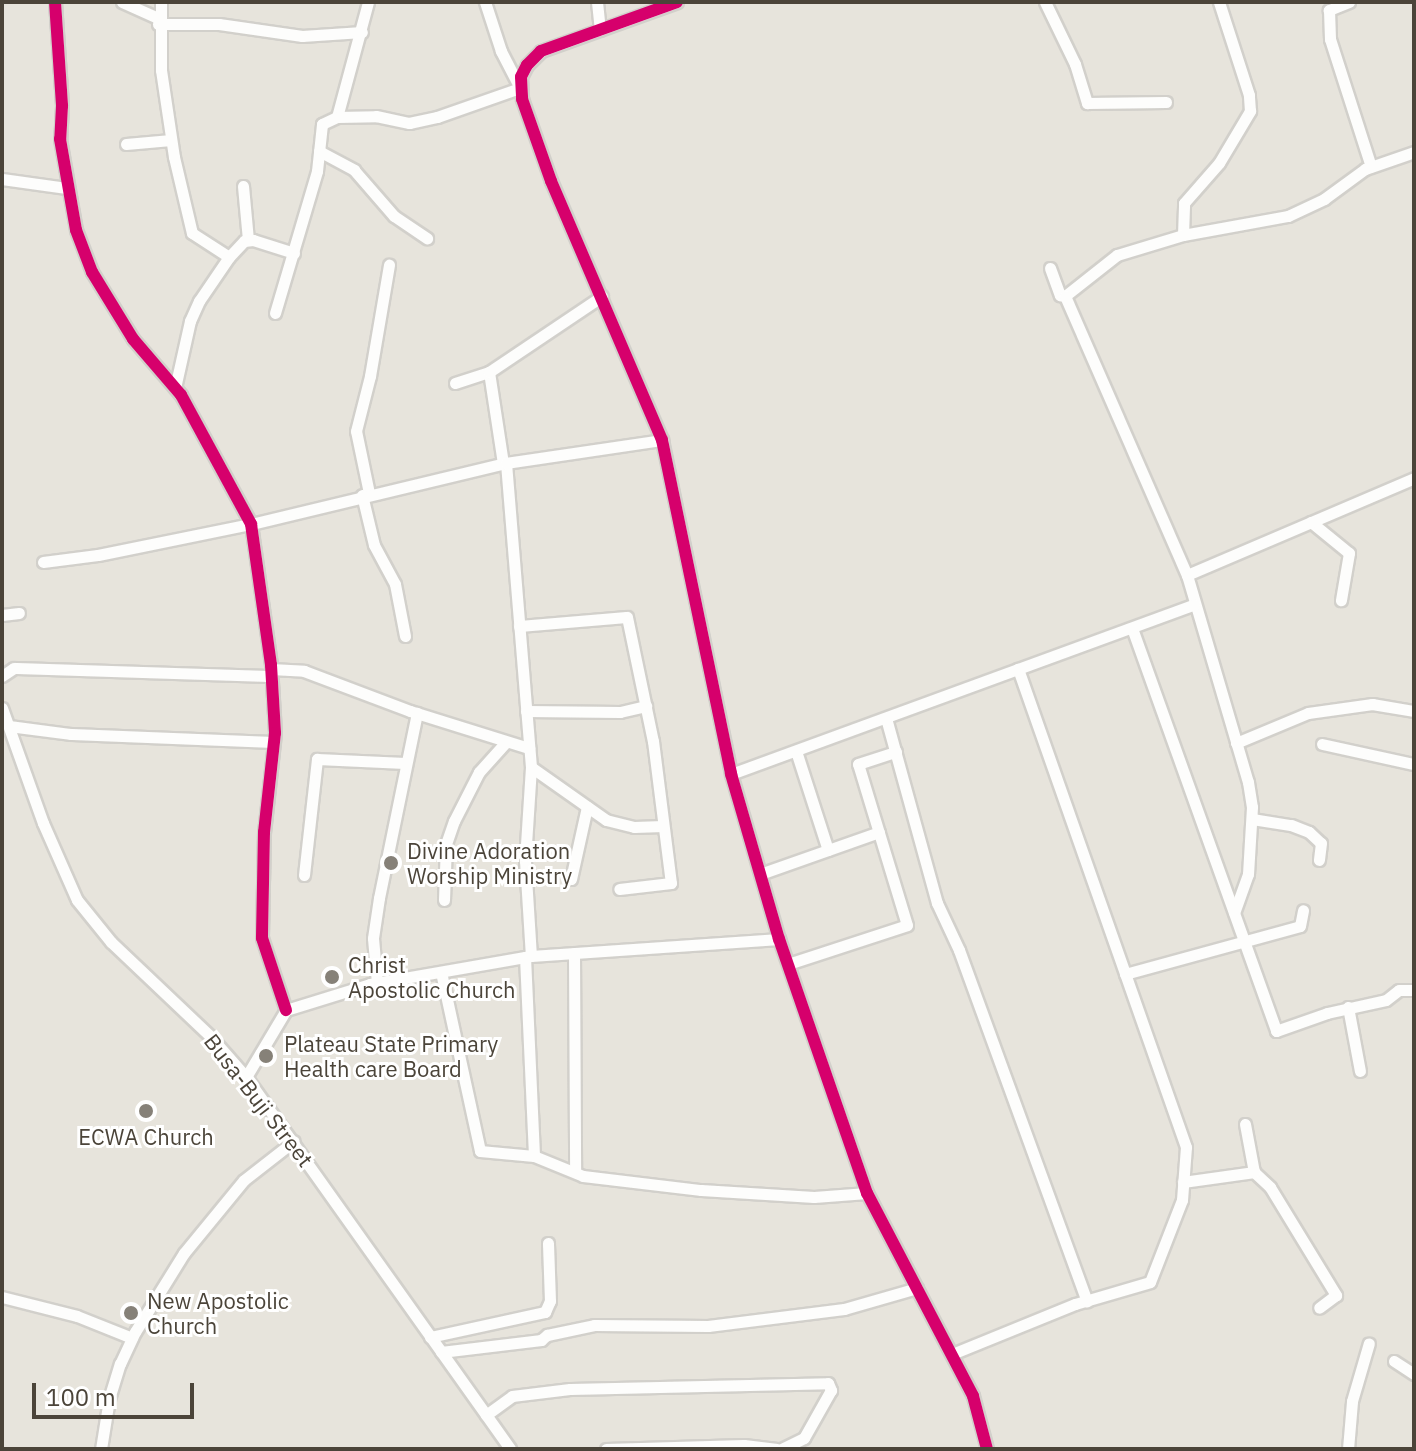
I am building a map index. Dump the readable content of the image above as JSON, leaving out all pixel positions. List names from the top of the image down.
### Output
{
  "streets": {
    "street": ["Busa-Buji Street"]
  },
  "places": [
    "Divine Adoration Worship Ministry",
    "Christ Apostolic Church",
    "Plateau State Primary Health care Board",
    "ECWA Church",
    "New Apostolic Church"
  ],
  "scale_bar": "100 m"
}
